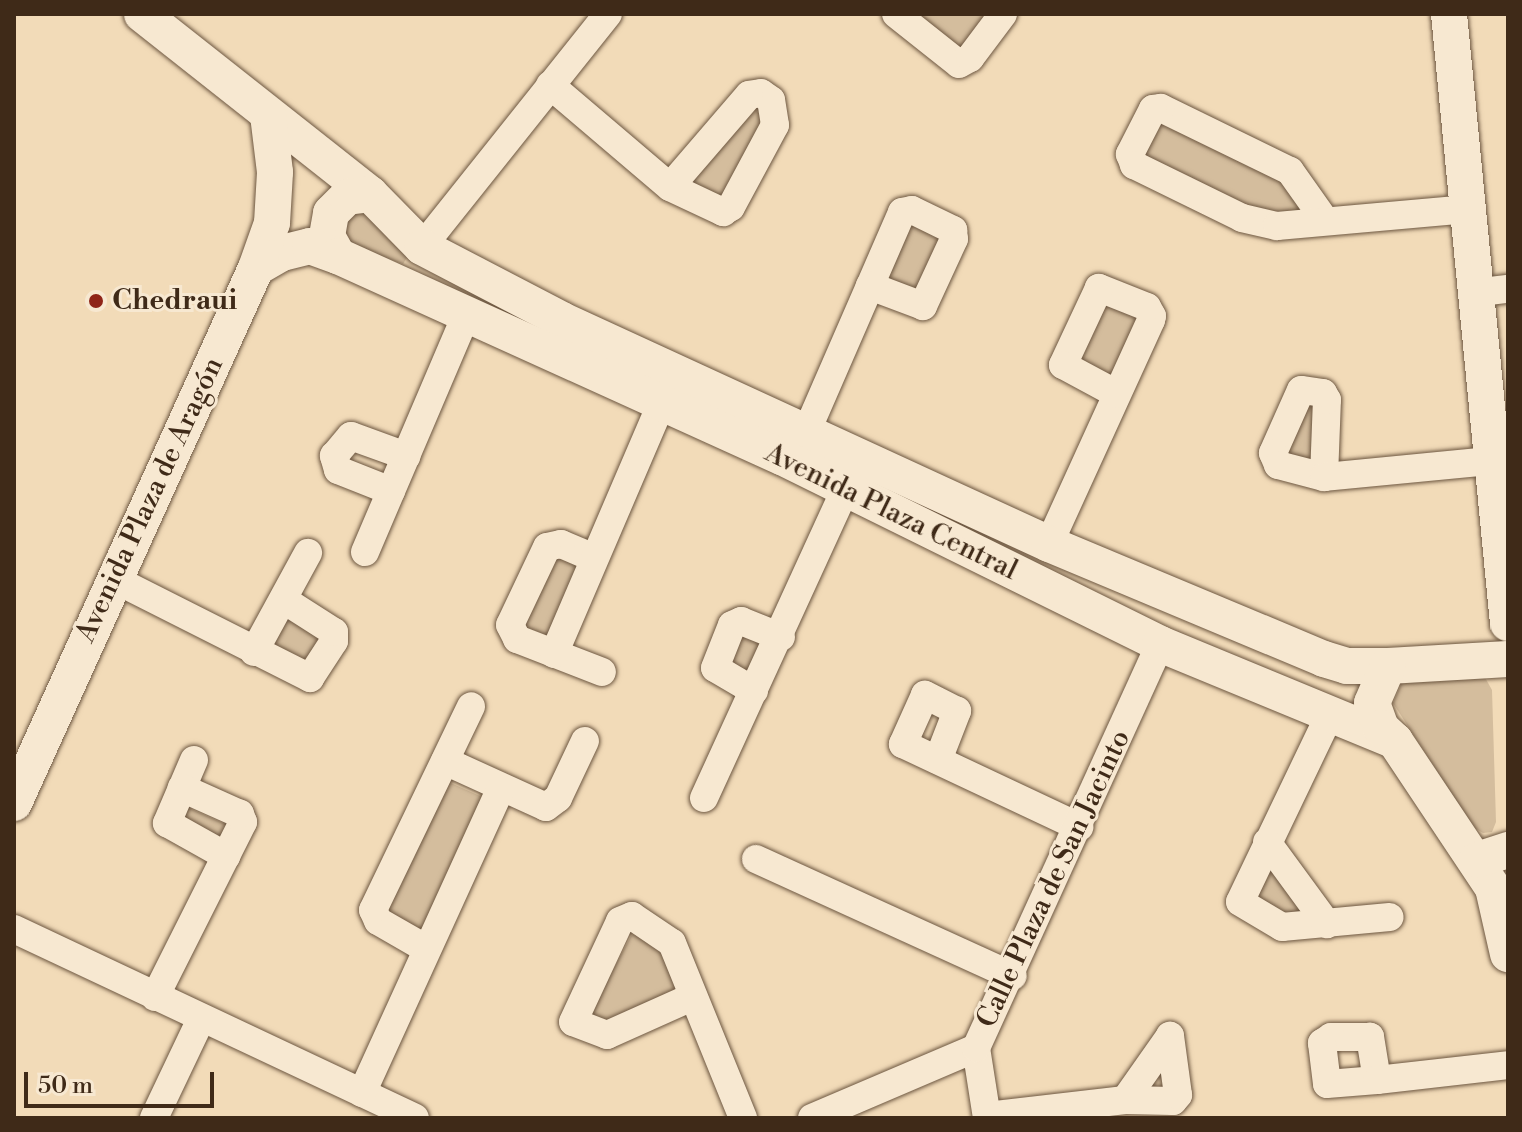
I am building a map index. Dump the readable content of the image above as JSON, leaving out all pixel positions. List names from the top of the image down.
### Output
{
  "streets": {
    "street": ["Avenida Plaza de Aragón", "Avenida Plaza Central", "Calle Plaza de San Jacinto"]
  },
  "crossings": [
    ["Avenida Plaza de Aragón", "Avenida Plaza Central"],
    ["Avenida Plaza Central", "Calle Plaza de San Jacinto"]
  ],
  "places": ["Chedraui"],
  "scale_bar": "50 m"
}
